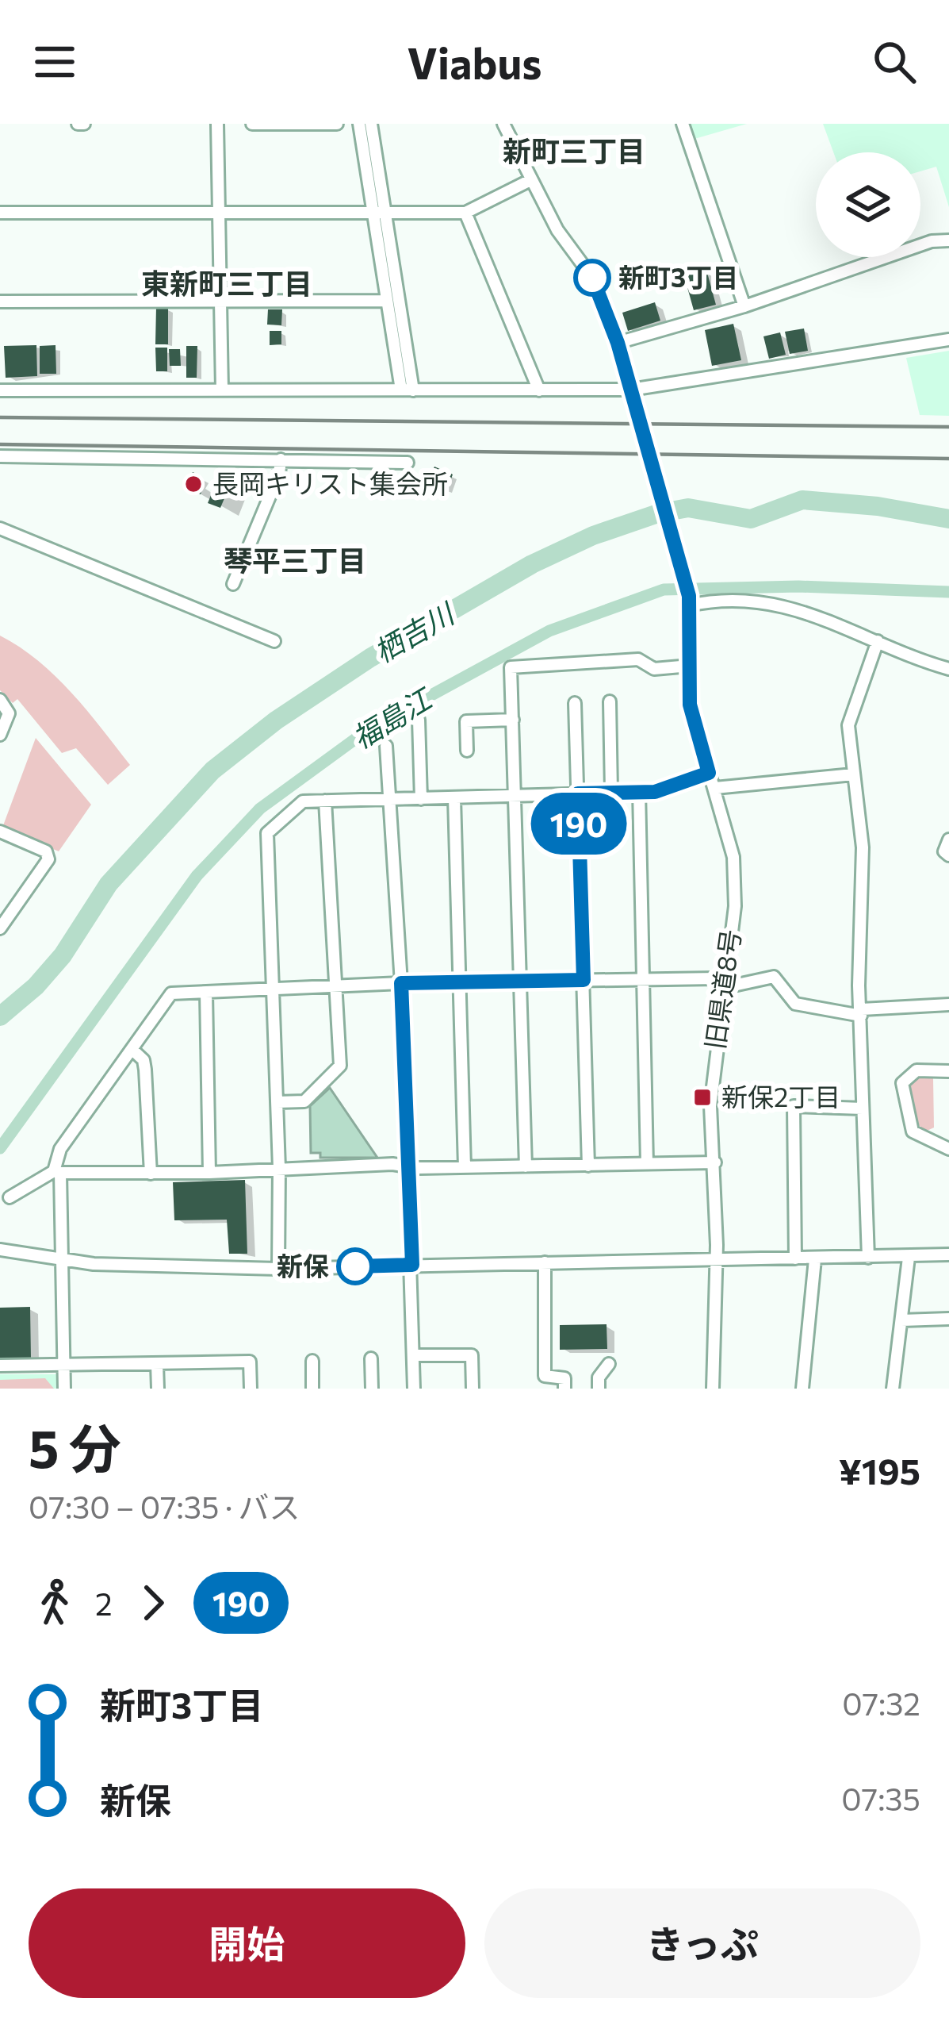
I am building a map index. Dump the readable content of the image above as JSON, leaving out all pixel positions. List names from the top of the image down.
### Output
{
  "streets": {
    "street": ["旧県道8号"]
  },
  "districts": ["新町三丁目", "東新町三丁目", "琴平三丁目"],
  "water": ["栖吉川", "福島江"],
  "places": {
    "other": ["新町3丁目", "長岡キリスト集会所", "新保"],
    "transit": ["新保2丁目"]
  },
  "lines": ["bus line 190"],
  "page": {
    "header": "Viabus",
    "on_map": "190",
    "heading": ["5 分", "07:30 – 07:35 · バス", "¥195"],
    "legs": ["2", "190"],
    "list": [
      {
        "name": "新町3丁目",
        "value": "07:32"
      },
      {
        "name": "新保",
        "value": "07:35"
      }
    ],
    "buttons": ["開始", "きっぷ"]
  }
}
